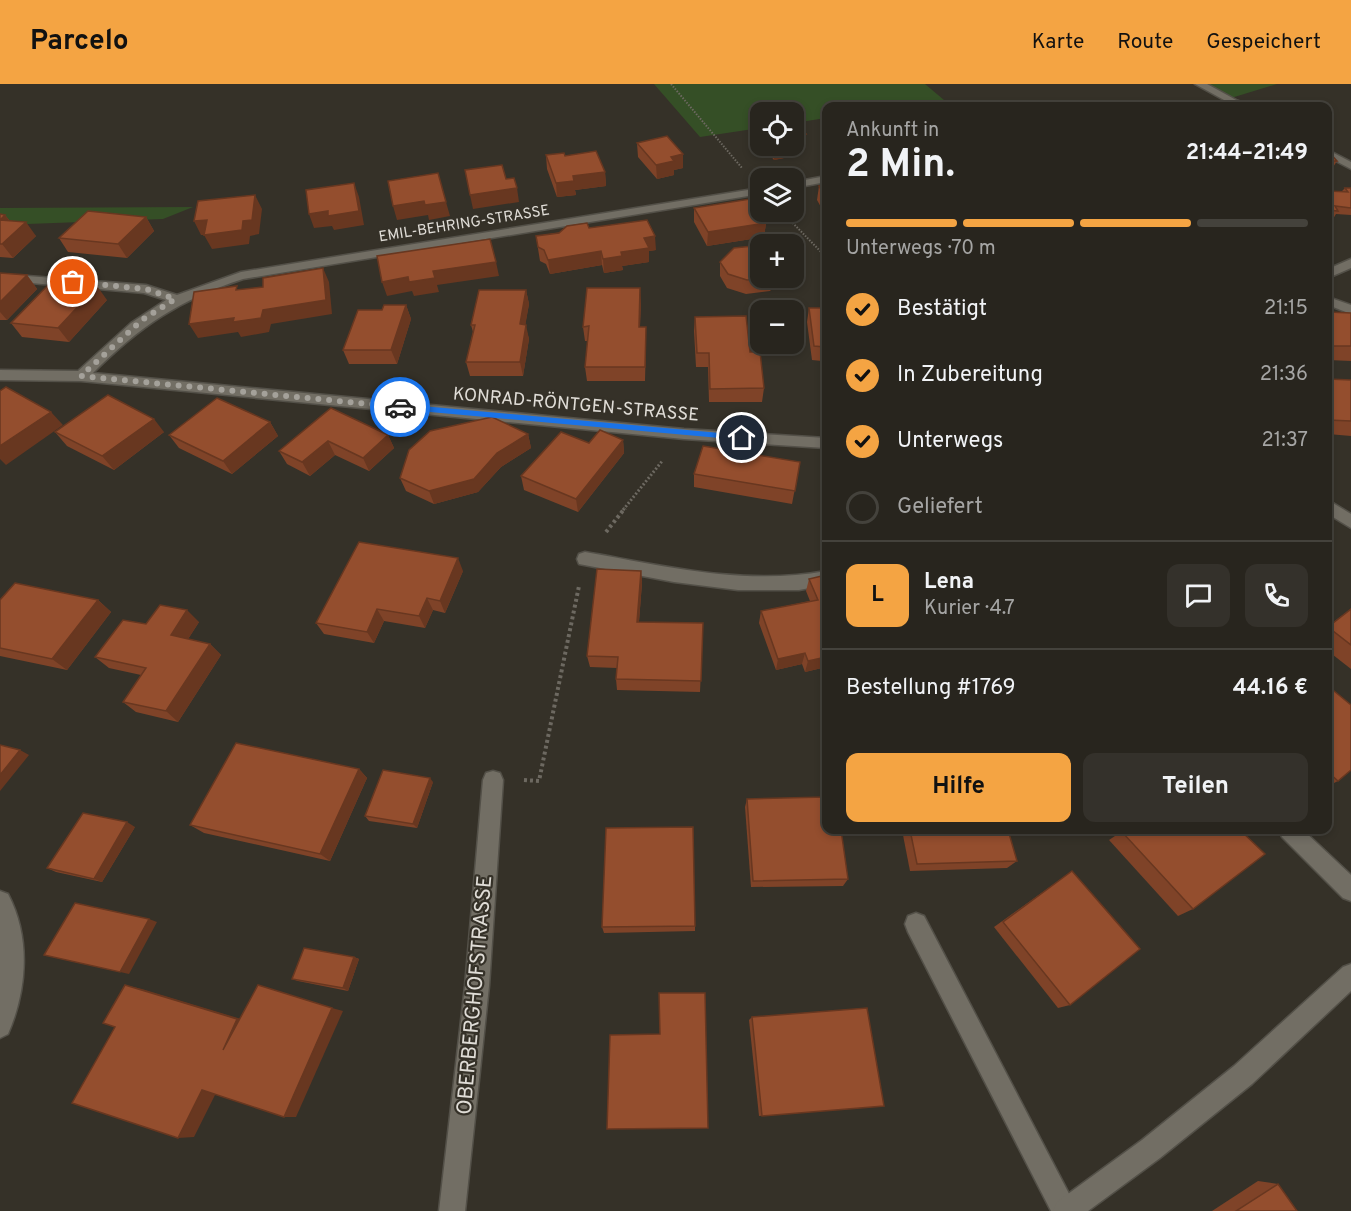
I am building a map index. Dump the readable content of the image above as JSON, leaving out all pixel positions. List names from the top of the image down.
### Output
{
  "streets": {
    "street": ["EMIL-BEHRING-STRASSE", "KONRAD-RÖNTGEN-STRASSE", "OBERBERGHOFSTRASSE"]
  },
  "crossings": [
    ["EMIL-BEHRING-STRASSE", "KONRAD-RÖNTGEN-STRASSE"]
  ],
  "page": {
    "header": "Parcelo",
    "nav": ["Karte", "Route", "Gespeichert"],
    "map_buttons": ["+", "−"],
    "heading": ["2 Min.", "Ankunft in", "21:44–21:49"],
    "panel": [
      "Lena",
      "Kurier · 4.7",
      "Bestellung #1769",
      "44.16 €"
    ],
    "bar": "Unterwegs · 70 m",
    "list": [
      ["Bestätigt", "21:15"],
      ["In Zubereitung", "21:36"],
      ["Unterwegs", "21:37"],
      "Geliefert"
    ],
    "round": "L",
    "buttons": ["Hilfe", "Teilen"]
  }
}
